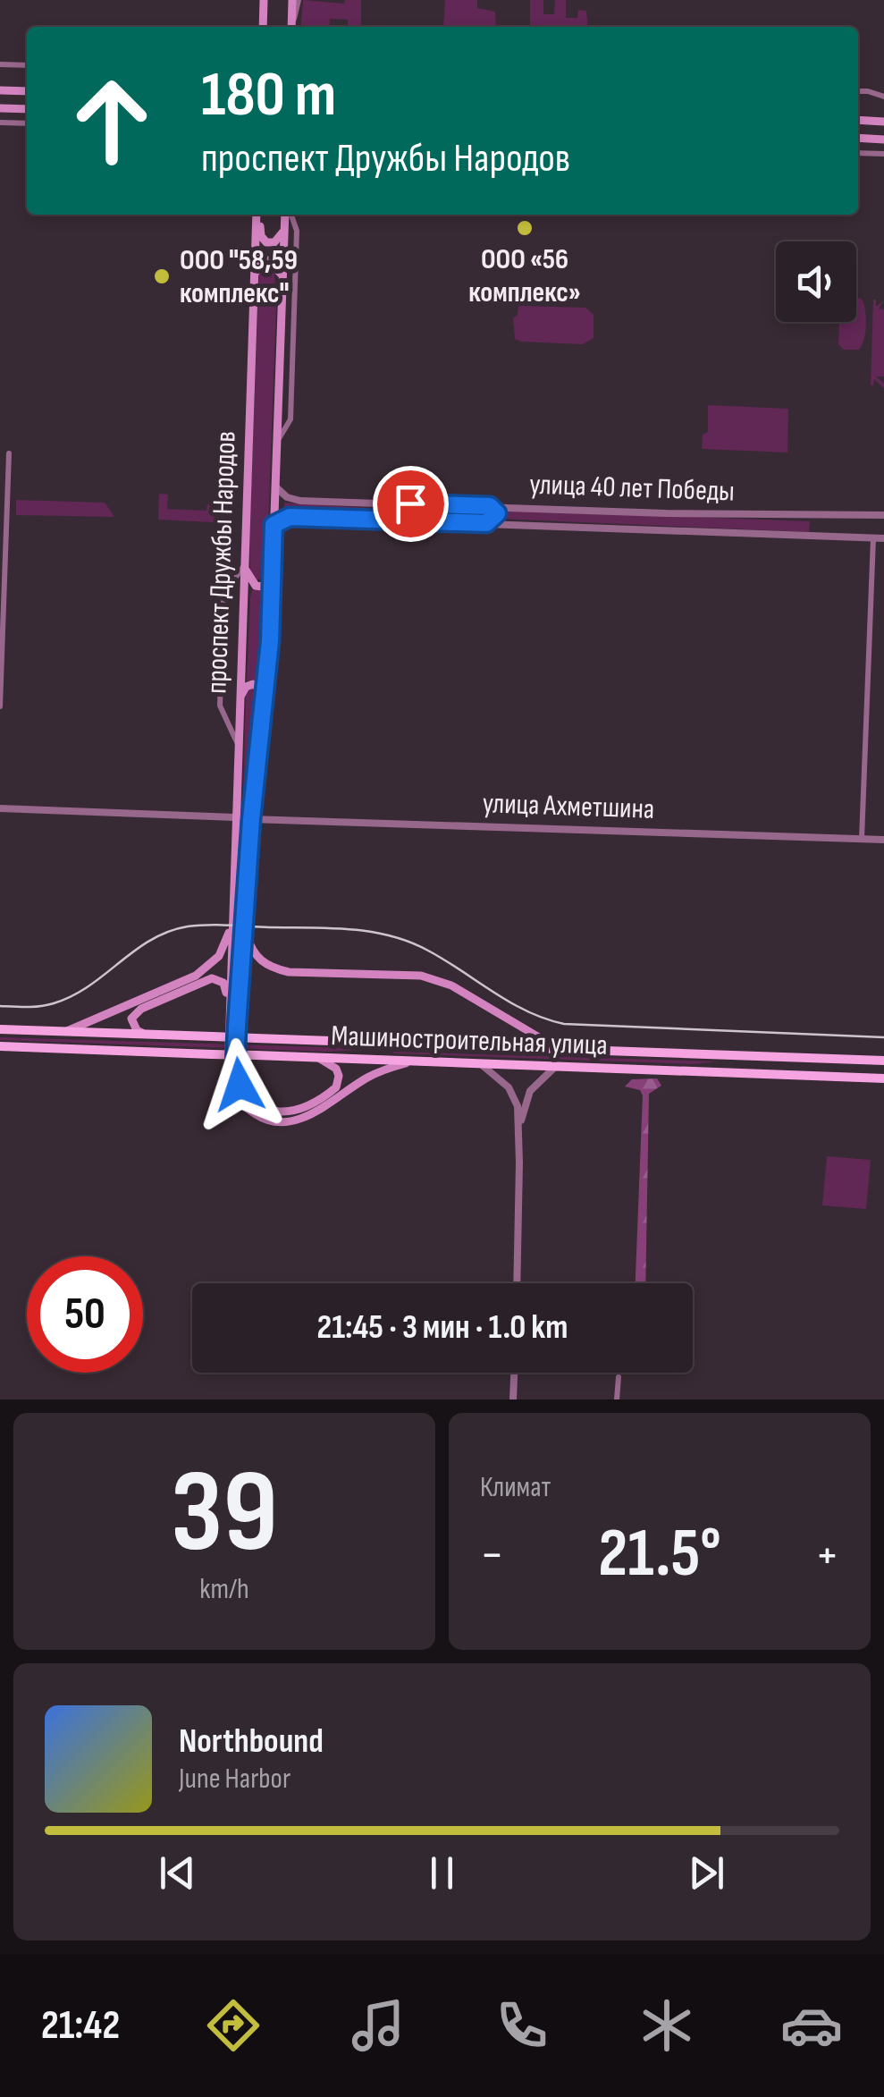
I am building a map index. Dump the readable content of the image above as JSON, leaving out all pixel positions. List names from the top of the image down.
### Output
{
  "streets": {
    "main road": ["проспект Дружбы Народов", "Машиностроительная улица"],
    "street": ["улица 40 лет Победы", "улица Ахметшина"]
  },
  "crossings": [
    ["улица 40 лет Победы", "проспект Дружбы Народов"],
    ["проспект Дружбы Народов", "улица Ахметшина"],
    ["проспект Дружбы Народов", "Машиностроительная улица"]
  ],
  "places": ["ООО «56 комплекс»", "ООО \"58,59 комплекс\""],
  "page": {
    "turn": ["180 m", "проспект Дружбы Народов"],
    "limit": "50",
    "trip": "21:45 · 3 мин · 1.0 km",
    "tile": [
      ["39", "km/h"],
      "Климат"
    ],
    "heat": ["−", "21.5°", "+"],
    "song": ["Northbound", "June Harbor"],
    "tabs": "21:42"
  }
}
